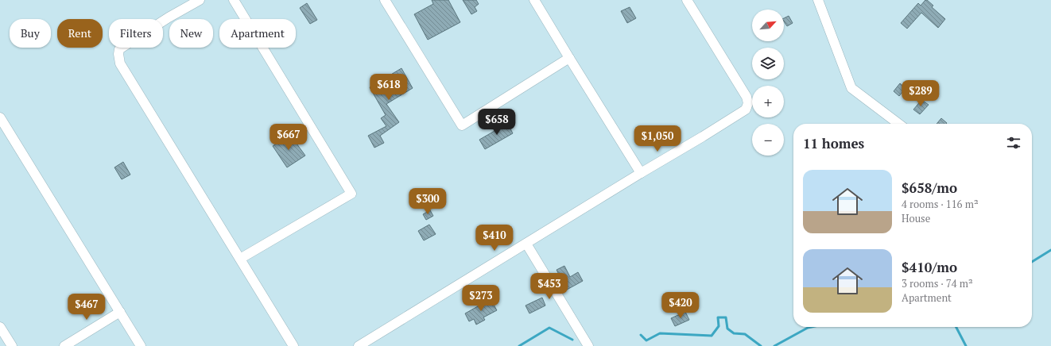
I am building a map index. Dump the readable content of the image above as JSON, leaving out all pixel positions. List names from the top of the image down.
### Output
{
  "north": "top right",
  "page": {
    "map_buttons": ["+", "−"],
    "chip": [
      "Buy",
      "Rent",
      "Filters",
      "New",
      "Apartment"
    ],
    "price": [
      "$618",
      "$289",
      "$658",
      "$667",
      "$1,050",
      "$300",
      "$410",
      "$453",
      "$273",
      "$420",
      "$467"
    ],
    "heading": "11 homes",
    "list": [
      {
        "name": "$658/mo",
        "note": "4 rooms · 116 m² · House"
      },
      {
        "name": "$410/mo",
        "note": "3 rooms · 74 m² · Apartment"
      }
    ]
  }
}
